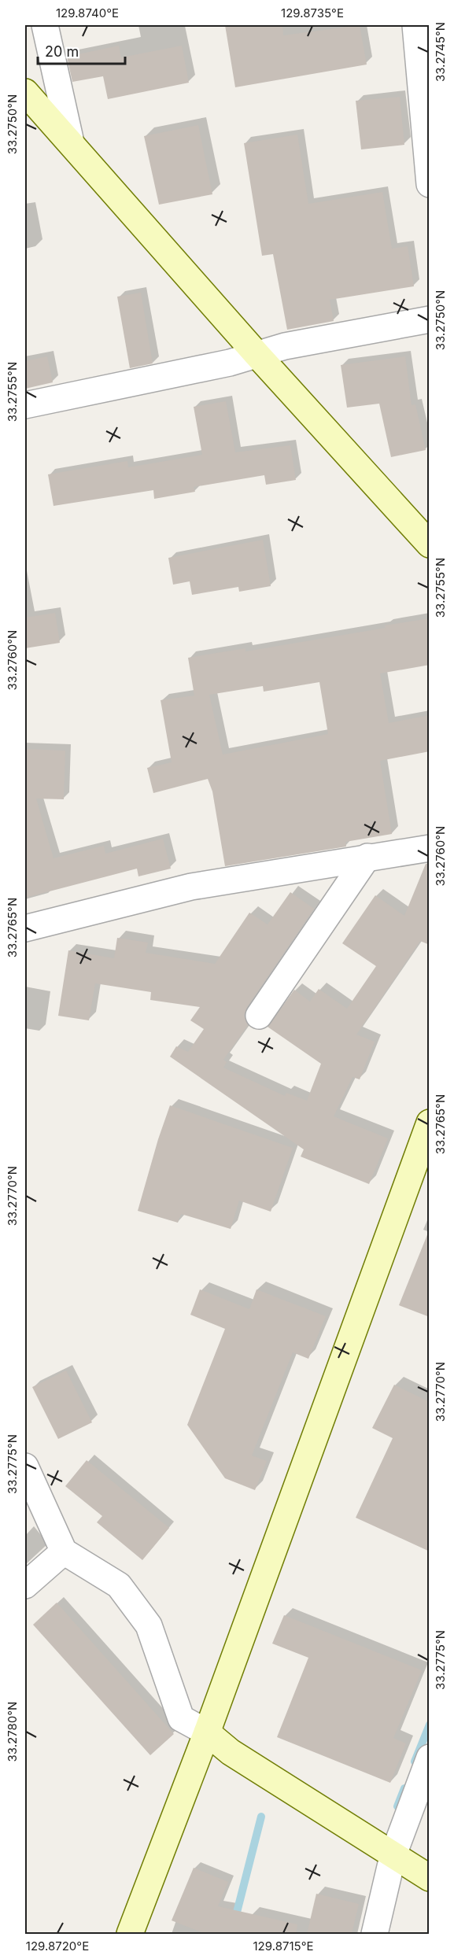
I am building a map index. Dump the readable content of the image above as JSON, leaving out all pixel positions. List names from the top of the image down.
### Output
{
  "scale_bar": "20 m",
  "coordinates": [
    "129.8740°E",
    "129.8735°E",
    "33.2745°N",
    "33.2750°N",
    "33.2755°N",
    "33.2760°N",
    "33.2765°N",
    "33.2770°N",
    "33.2775°N",
    "33.2780°N",
    "129.8720°E",
    "129.8715°E"
  ]
}
